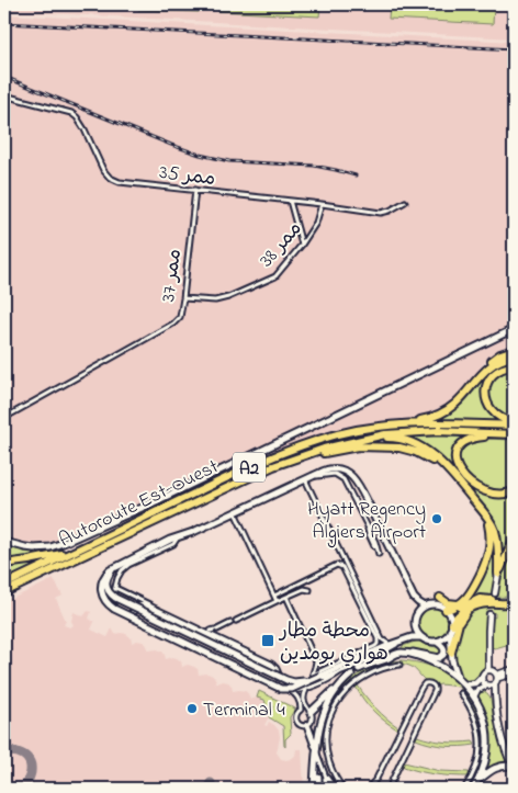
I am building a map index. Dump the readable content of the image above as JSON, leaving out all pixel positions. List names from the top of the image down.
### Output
{
  "streets": {
    "highway": ["A2", "Autoroute Est-Ouest"],
    "street": ["ممر 35", "ممر 38", "ممر 37"]
  },
  "crossings": [
    ["ممر 35", "ممر 38"],
    ["ممر 35", "ممر 37"],
    ["ممر 38", "ممر 37"]
  ],
  "places": {
    "other": ["Hyatt Regency Algiers Airport", "Terminal 4"],
    "transit": ["محطة مطار هواري بومدين"]
  }
}
